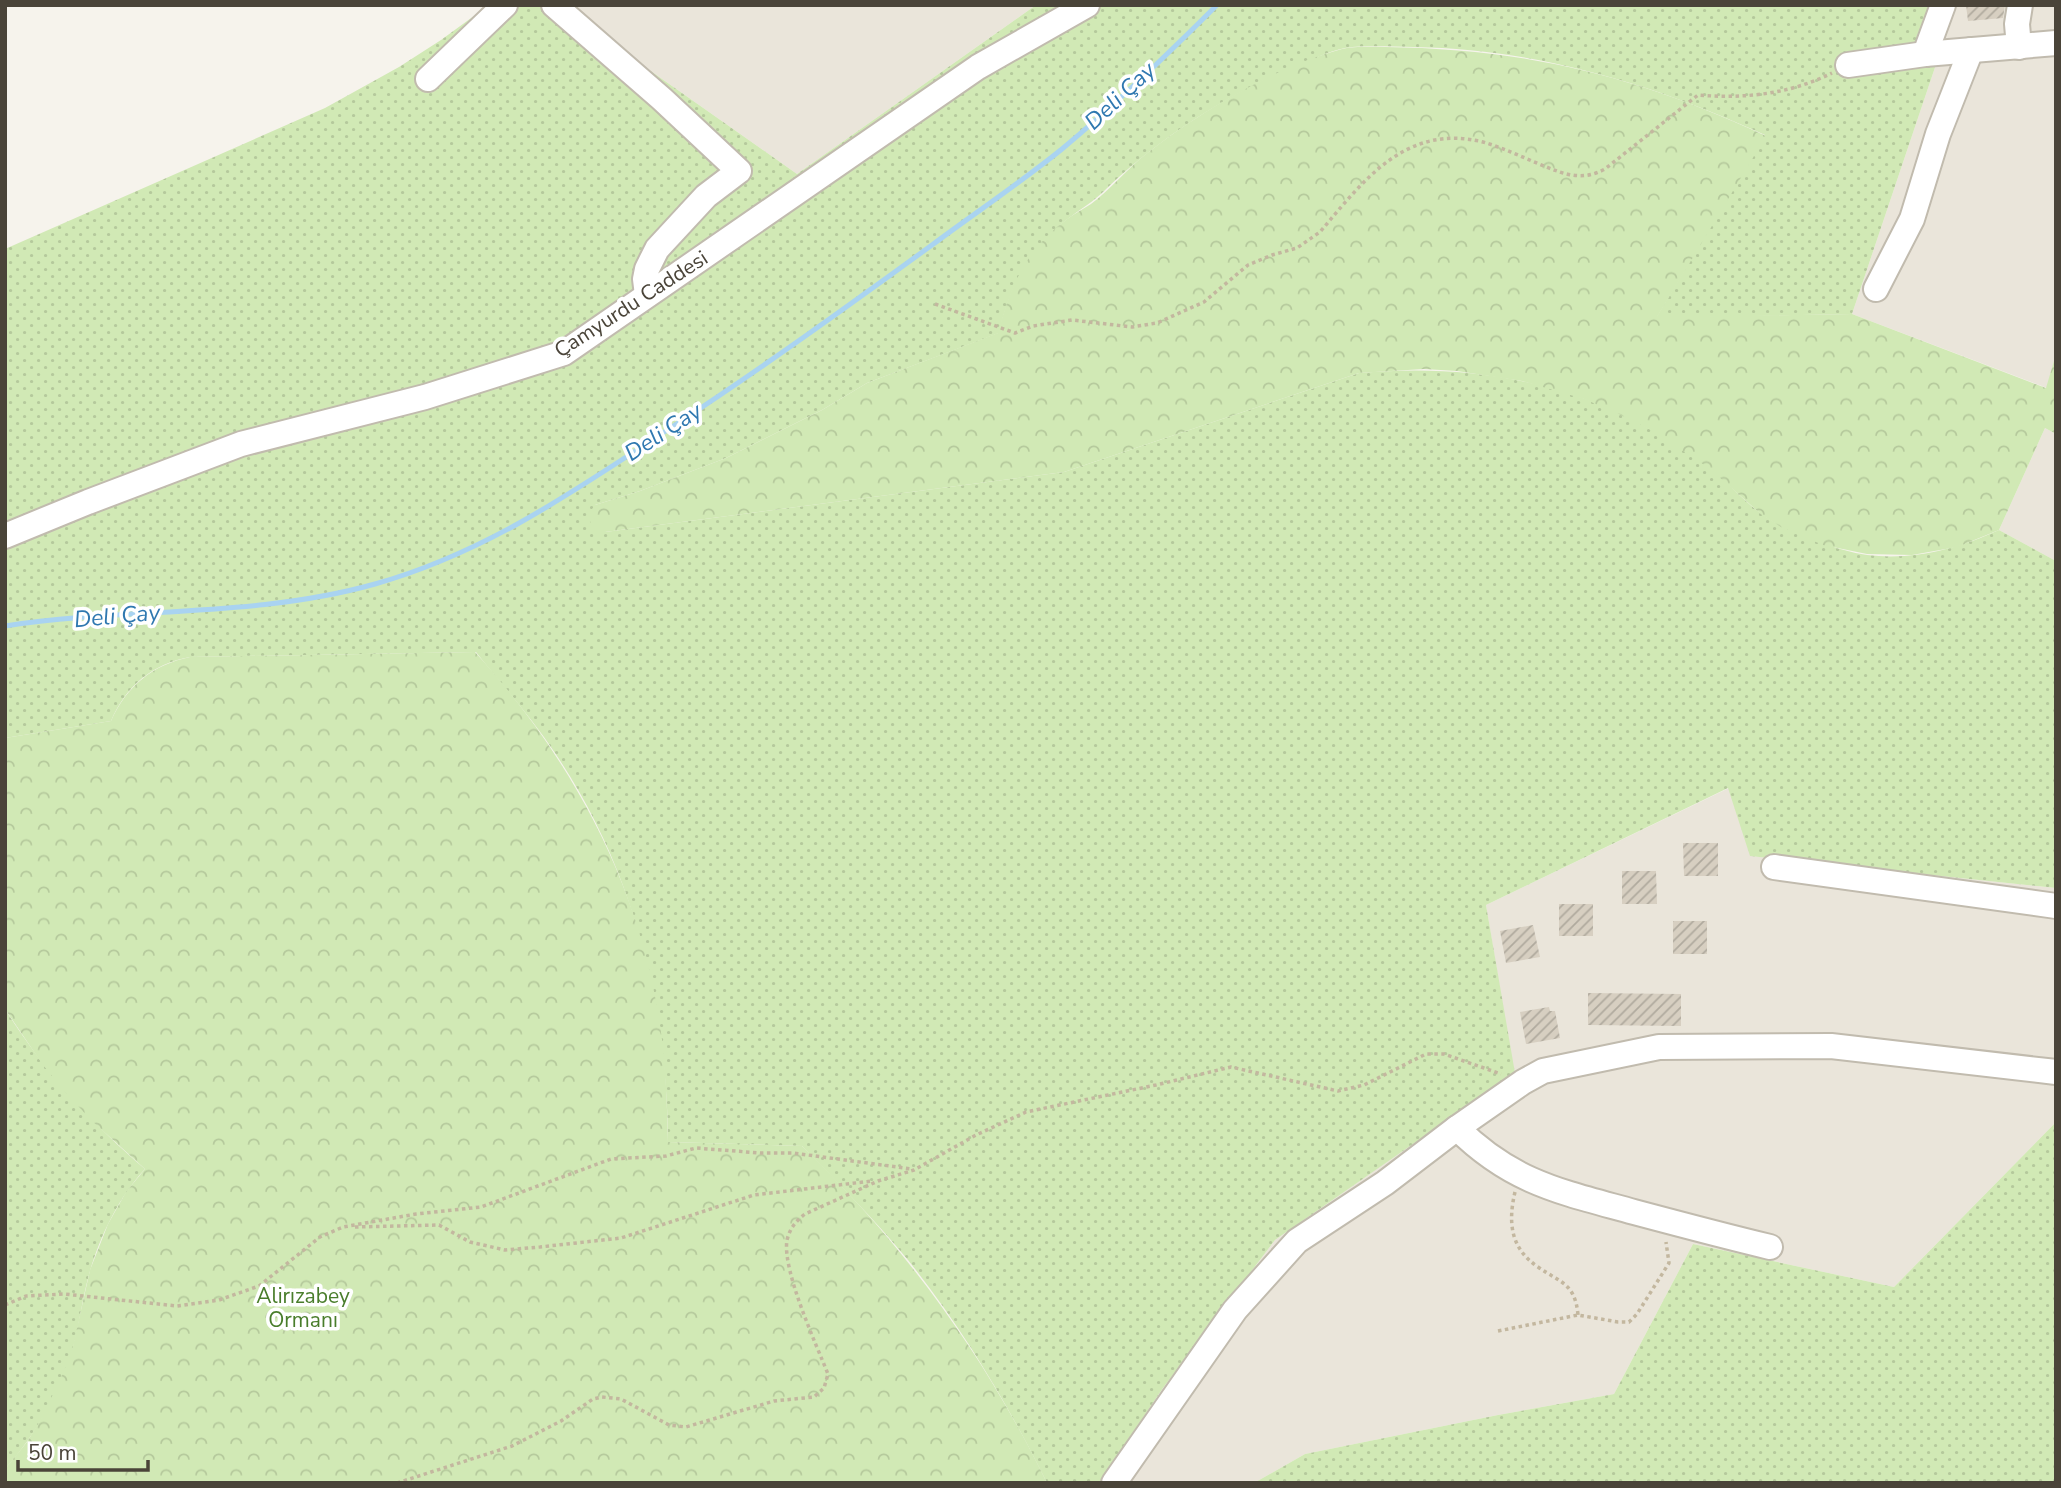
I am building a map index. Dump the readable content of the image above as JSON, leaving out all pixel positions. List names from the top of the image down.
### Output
{
  "streets": {
    "street": ["Çamyurdu Caddesi"]
  },
  "water": ["Deli Çay"],
  "parks": ["Alirızabey Ormanı"],
  "scale_bar": "50 m"
}
